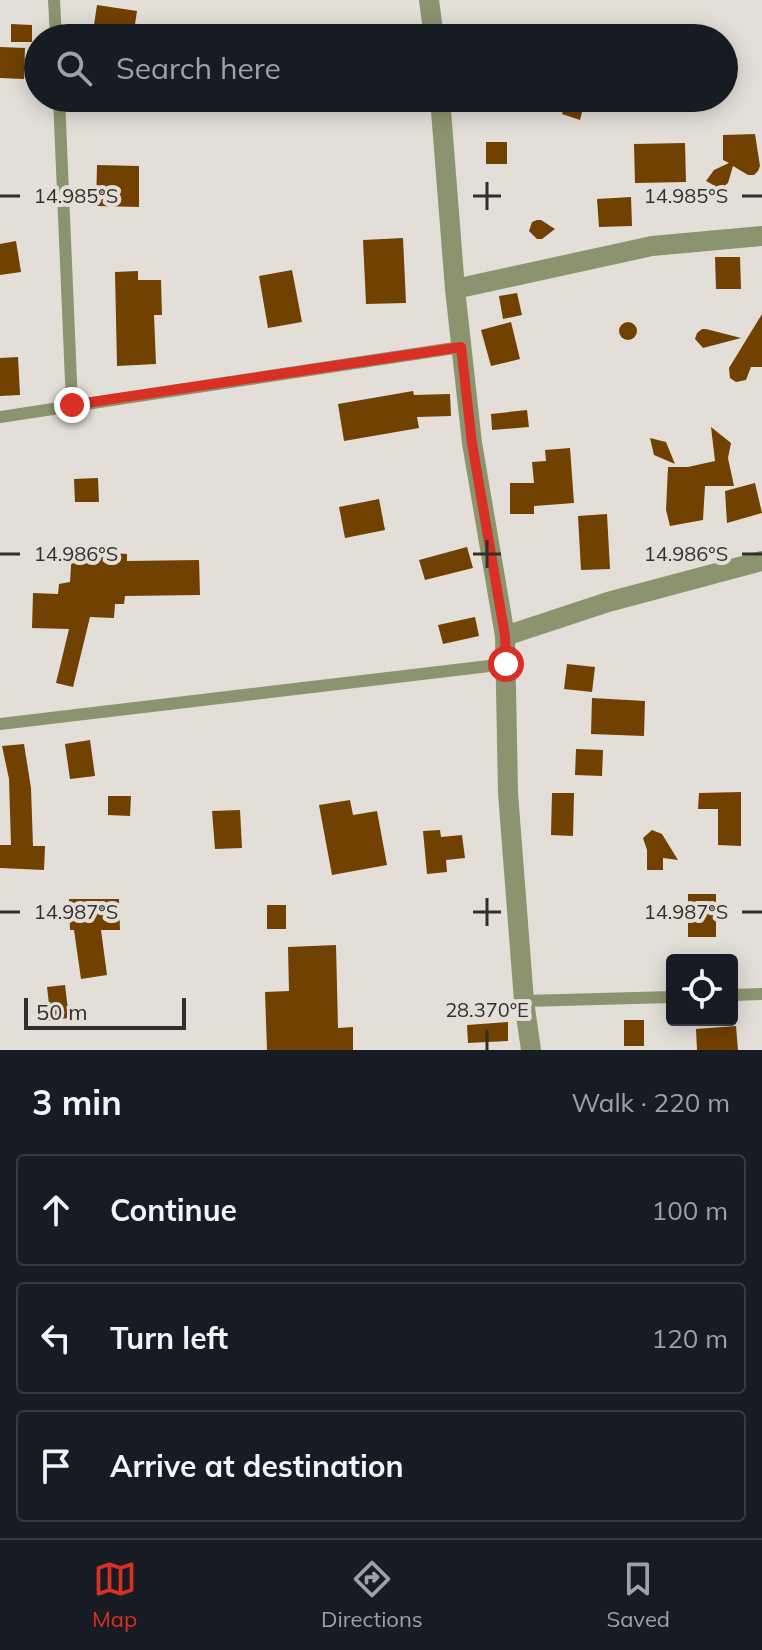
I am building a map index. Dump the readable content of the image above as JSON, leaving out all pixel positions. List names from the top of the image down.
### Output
{
  "scale_bar": "50 m",
  "page": {
    "search": "Search here",
    "scale": "50 m",
    "heading": ["3 min", "Walk · 220 m"],
    "list": [
      ["Continue", "100 m"],
      ["Turn left", "120 m"],
      "Arrive at destination"
    ],
    "nav": ["Map", "Directions", "Saved"]
  },
  "coordinates": [
    "14.985°S",
    "14.986°S",
    "14.987°S",
    "28.370°E"
  ]
}
